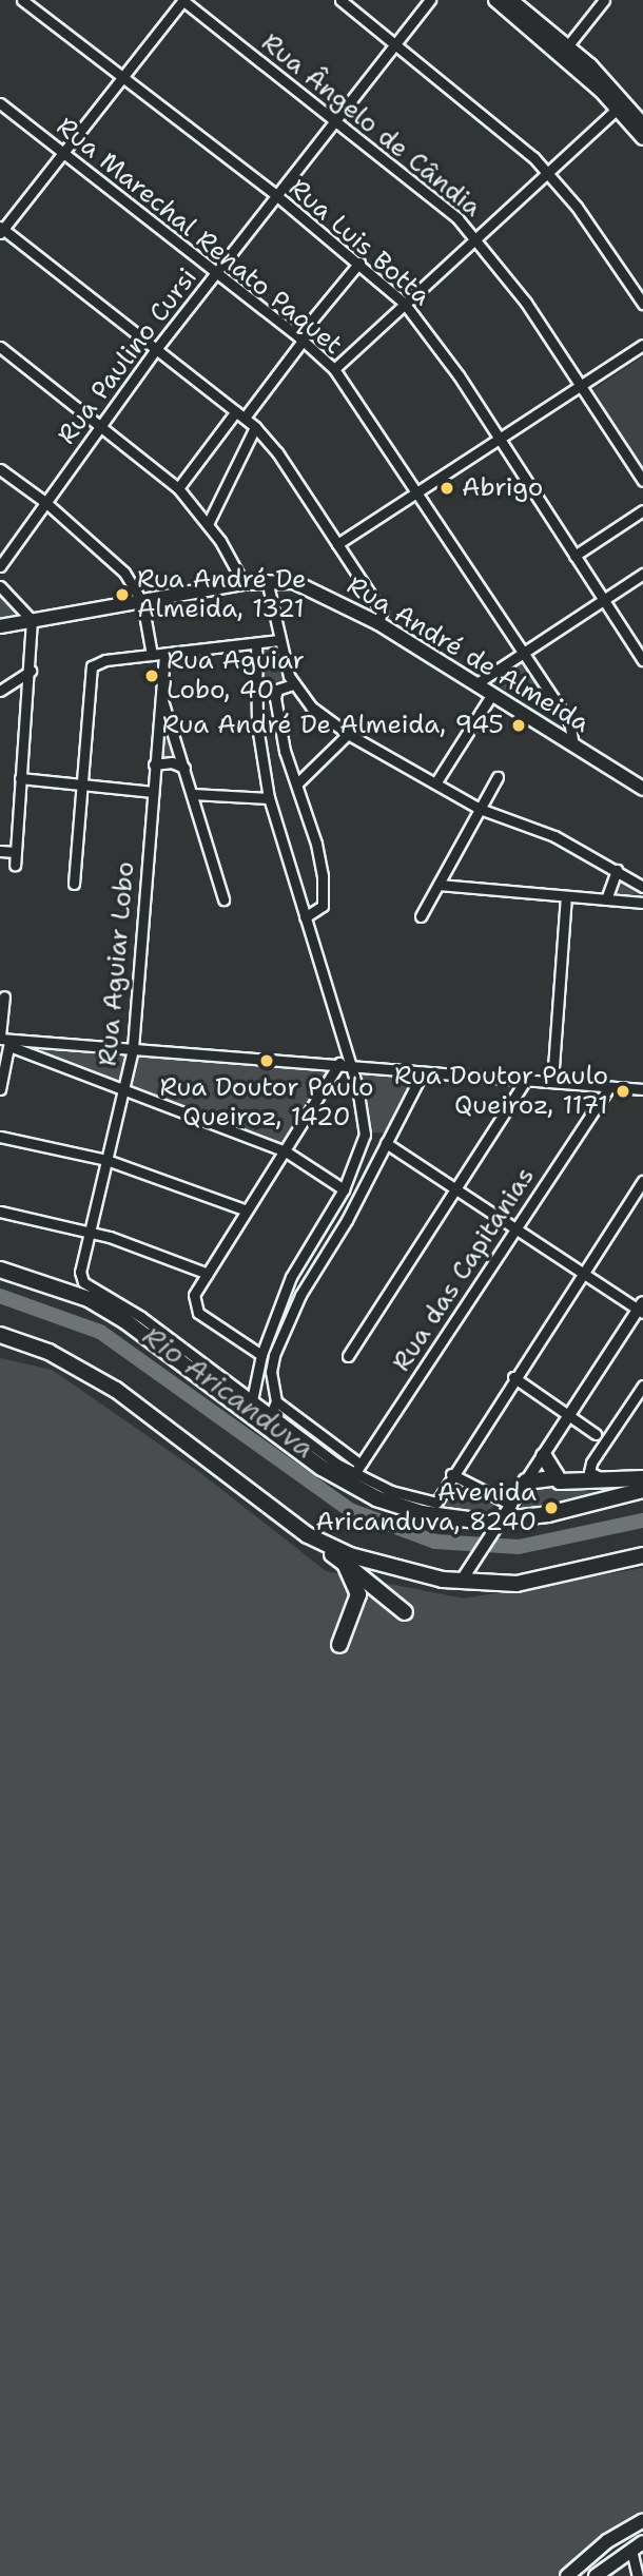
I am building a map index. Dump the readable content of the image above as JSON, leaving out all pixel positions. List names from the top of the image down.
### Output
{
  "streets": {
    "main road": ["Rua André de Almeida"],
    "street": [
      "Rua Ângelo de Cândia",
      "Rua Marechal Renato Paquet",
      "Rua Luis Botta",
      "Rua Paulino Cursi",
      "Rua Aguiar Lobo",
      "Rua das Capitanias"
    ]
  },
  "crossings": [
    ["Rua Ângelo de Cândia", "Rua Paulino Cursi"],
    ["Rua Marechal Renato Paquet", "Rua Paulino Cursi"],
    ["Rua Marechal Renato Paquet", "Rua André de Almeida"],
    ["Rua Luis Botta", "Rua Paulino Cursi"]
  ],
  "water": ["Rio Aricanduva"],
  "places": [
    "Abrigo",
    "Rua André De Almeida, 1321",
    "Rua Aguiar Lobo, 40",
    "Rua André De Almeida, 945",
    "Rua Doutor Paulo Queiroz, 1420",
    "Rua Doutor Paulo Queiroz, 1171",
    "Avenida Aricanduva, 8240"
  ]
}
